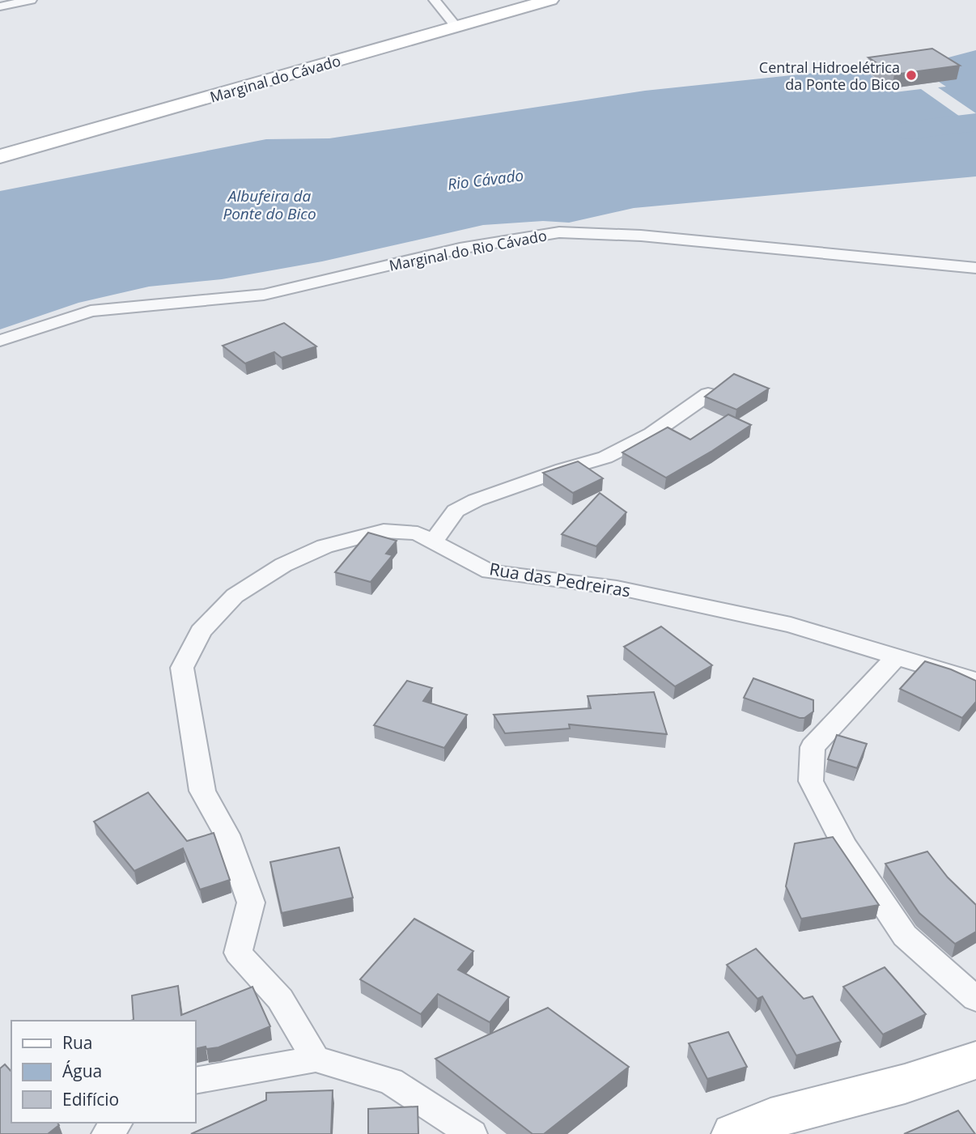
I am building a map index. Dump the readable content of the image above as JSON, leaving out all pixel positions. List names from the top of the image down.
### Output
{
  "streets": {
    "street": ["Marginal do Cávado", "Marginal do Rio Cávado", "Rua das Pedreiras"]
  },
  "water": ["Rio Cávado", "Albufeira da Ponte do Bico"],
  "places": ["Central Hidroelétrica da Ponte do Bico"],
  "legend": ["Rua", "Água", "Edifício"]
}
